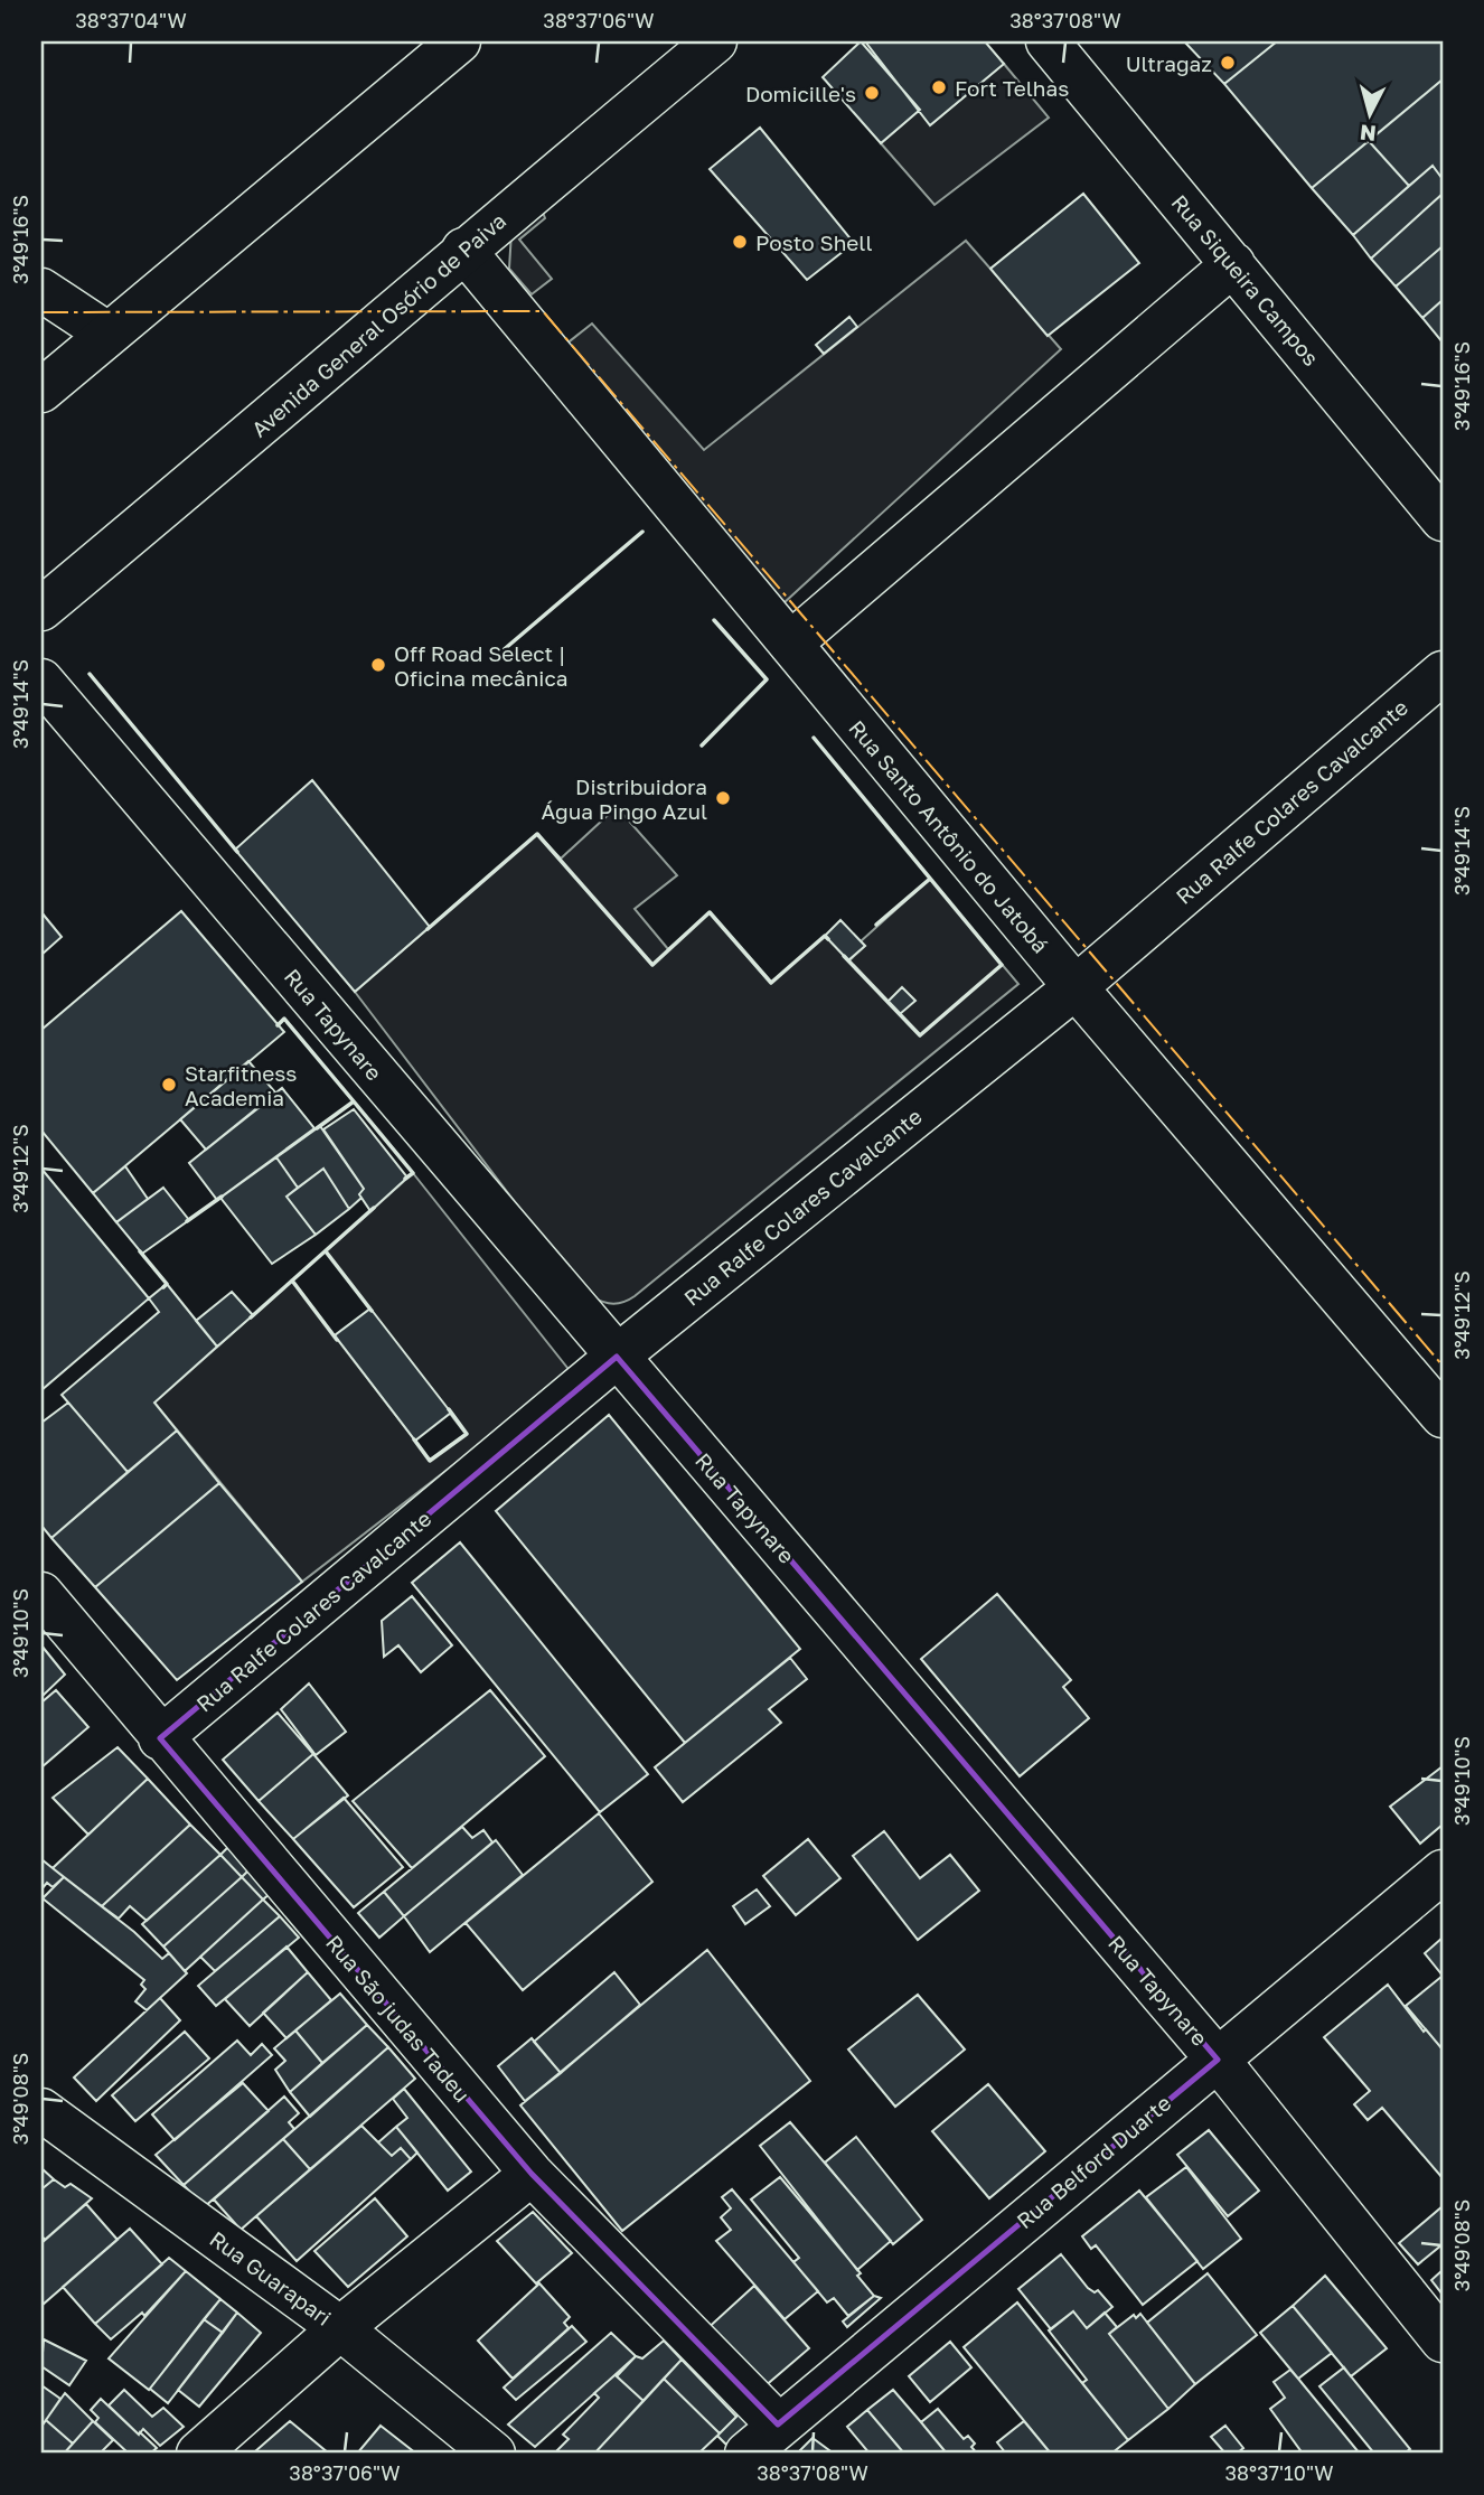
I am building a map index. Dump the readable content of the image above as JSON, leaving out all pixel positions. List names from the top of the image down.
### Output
{
  "streets": {
    "street": [
      "Rua Siqueira Campos",
      "Avenida General Osório de Paiva",
      "Rua Ralfe Colares Cavalcante",
      "Rua Santo Antônio do Jatobá",
      "Rua Tapynare",
      "Rua São judas Tadeu",
      "Rua Belford Duarte",
      "Rua Guarapari"
    ]
  },
  "crossings": [
    ["Avenida General Osório de Paiva", "Rua Santo Antônio do Jatobá"],
    ["Rua Ralfe Colares Cavalcante", "Rua Santo Antônio do Jatobá"],
    ["Rua Ralfe Colares Cavalcante", "Rua Tapynare"],
    ["Rua Ralfe Colares Cavalcante", "Rua São judas Tadeu"],
    ["Rua Tapynare", "Rua Belford Duarte"],
    ["Rua São judas Tadeu", "Rua Belford Duarte"]
  ],
  "places": [
    "Ultragaz",
    "Fort Telhas",
    "Domicille's",
    "Posto Shell",
    "Off Road Select | Oficina mecânica",
    "Distribuidora Água Pingo Azul",
    "Starfitness Academia"
  ],
  "north": "bottom",
  "coordinates": [
    "38°37'04\"W",
    "38°37'06\"W",
    "38°37'08\"W",
    "3°49'16\"S",
    "3°49'14\"S",
    "3°49'12\"S",
    "3°49'10\"S",
    "3°49'08\"S",
    "38°37'10\"W"
  ]
}
